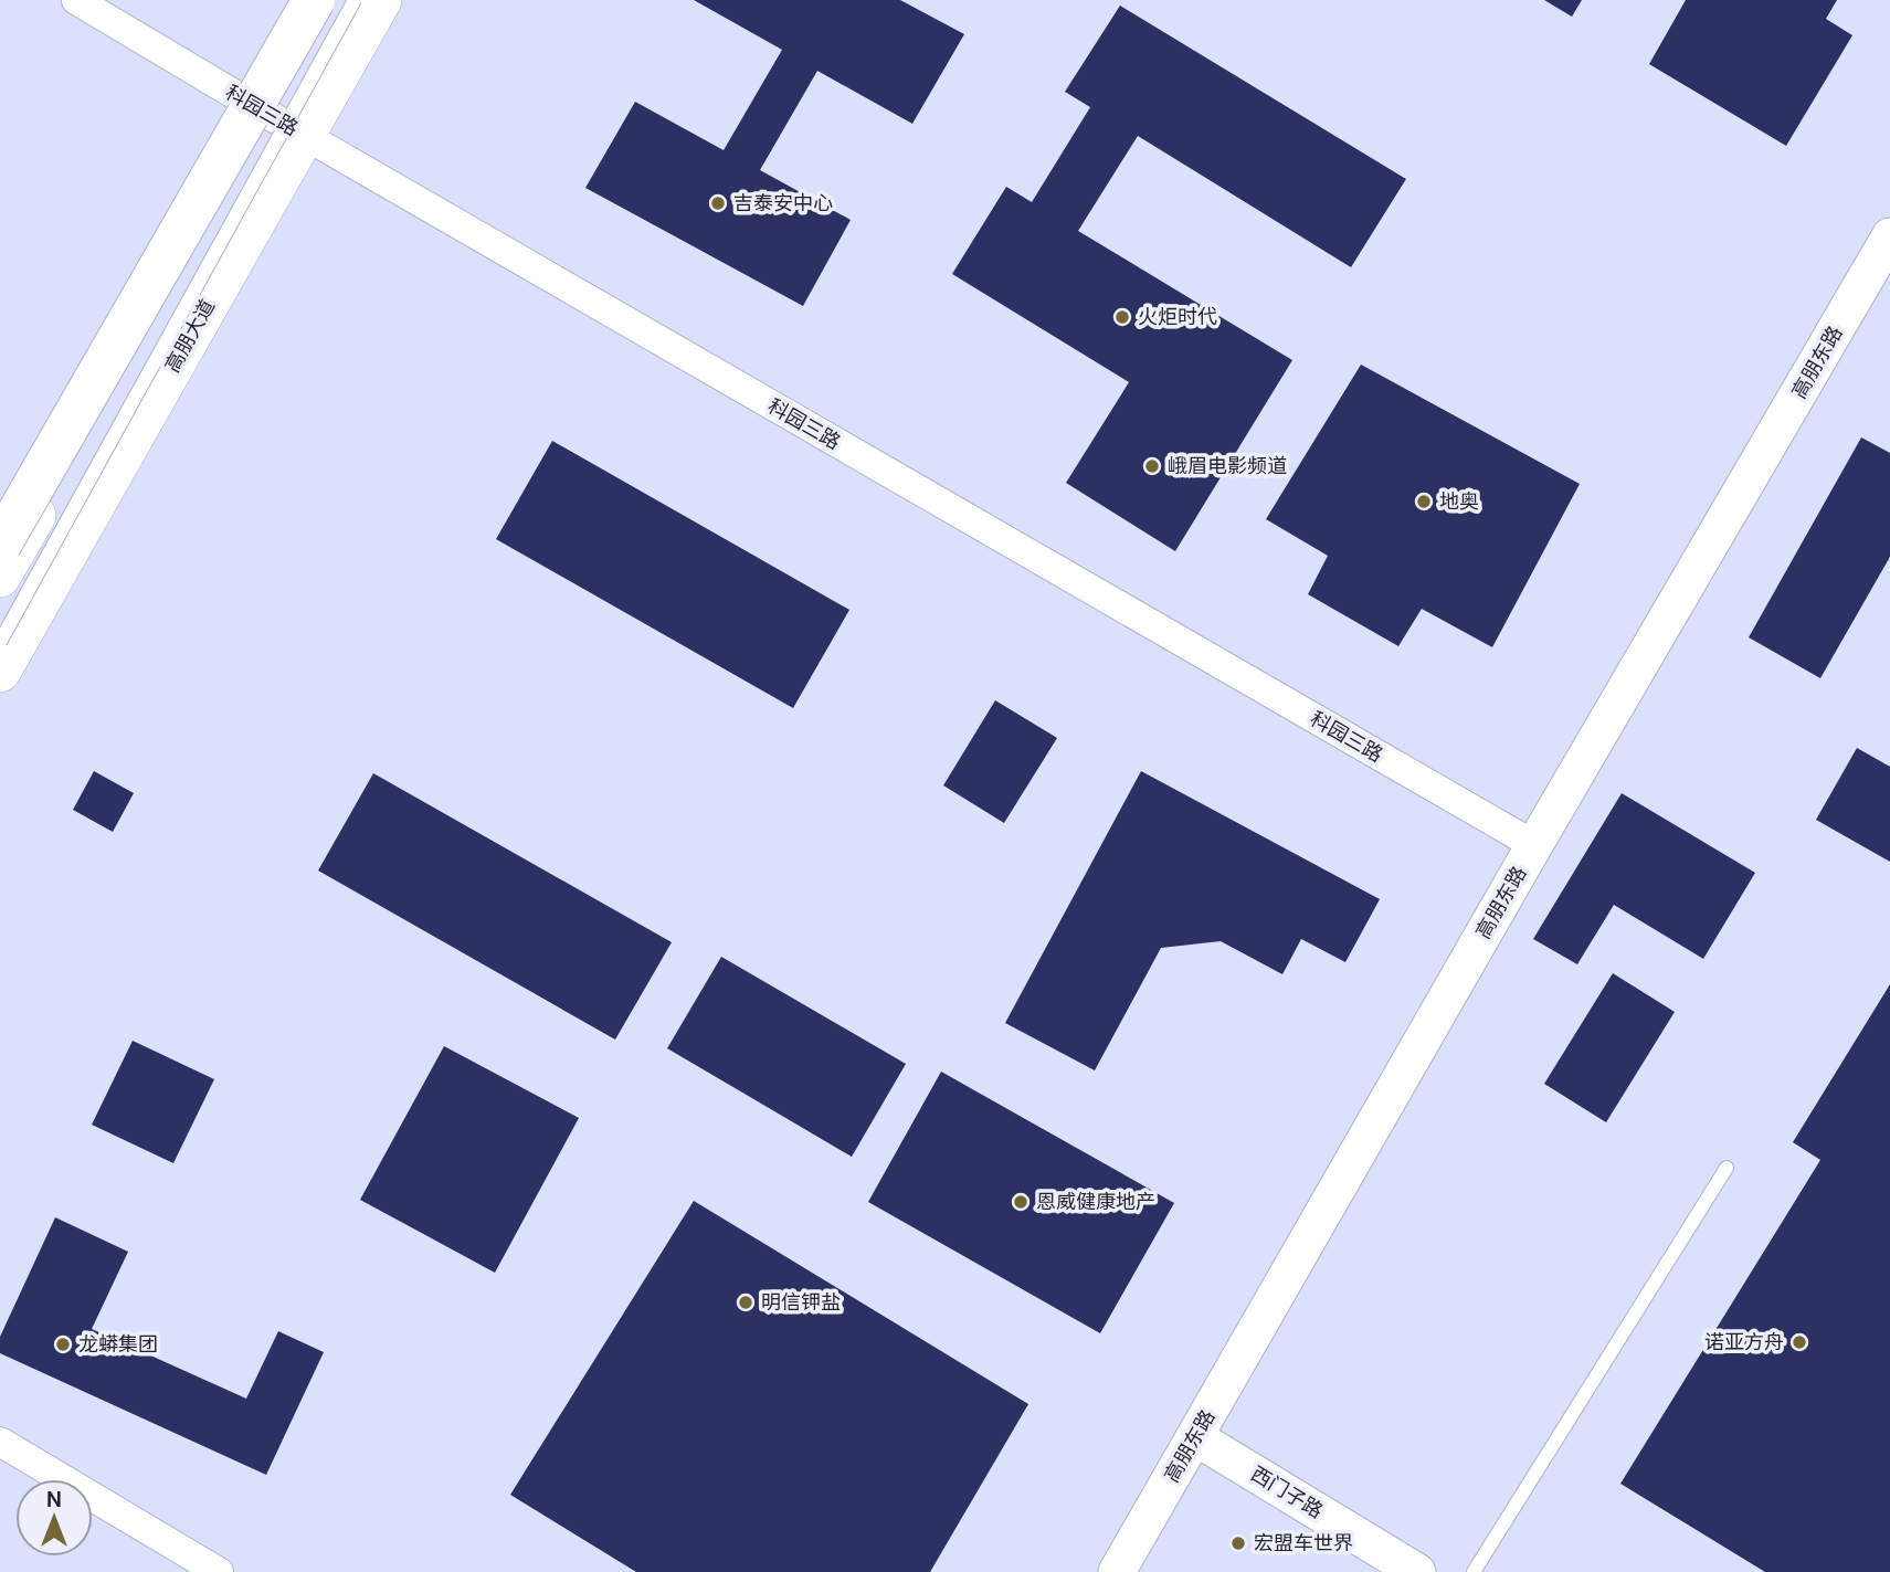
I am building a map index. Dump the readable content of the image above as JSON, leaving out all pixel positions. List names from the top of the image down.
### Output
{
  "streets": {
    "main road": ["高朋大道"],
    "street": ["科园三路", "高朋东路", "西门子路"]
  },
  "crossings": [
    ["科园三路", "高朋大道"],
    ["科园三路", "高朋东路"],
    ["高朋东路", "西门子路"]
  ],
  "places": [
    "吉泰安中心",
    "火炬时代",
    "峨眉电影频道",
    "地奥",
    "恩威健康地产",
    "明信钾盐",
    "诺亚方舟",
    "龙蟒集团",
    "宏盟车世界"
  ],
  "north": "top"
}
